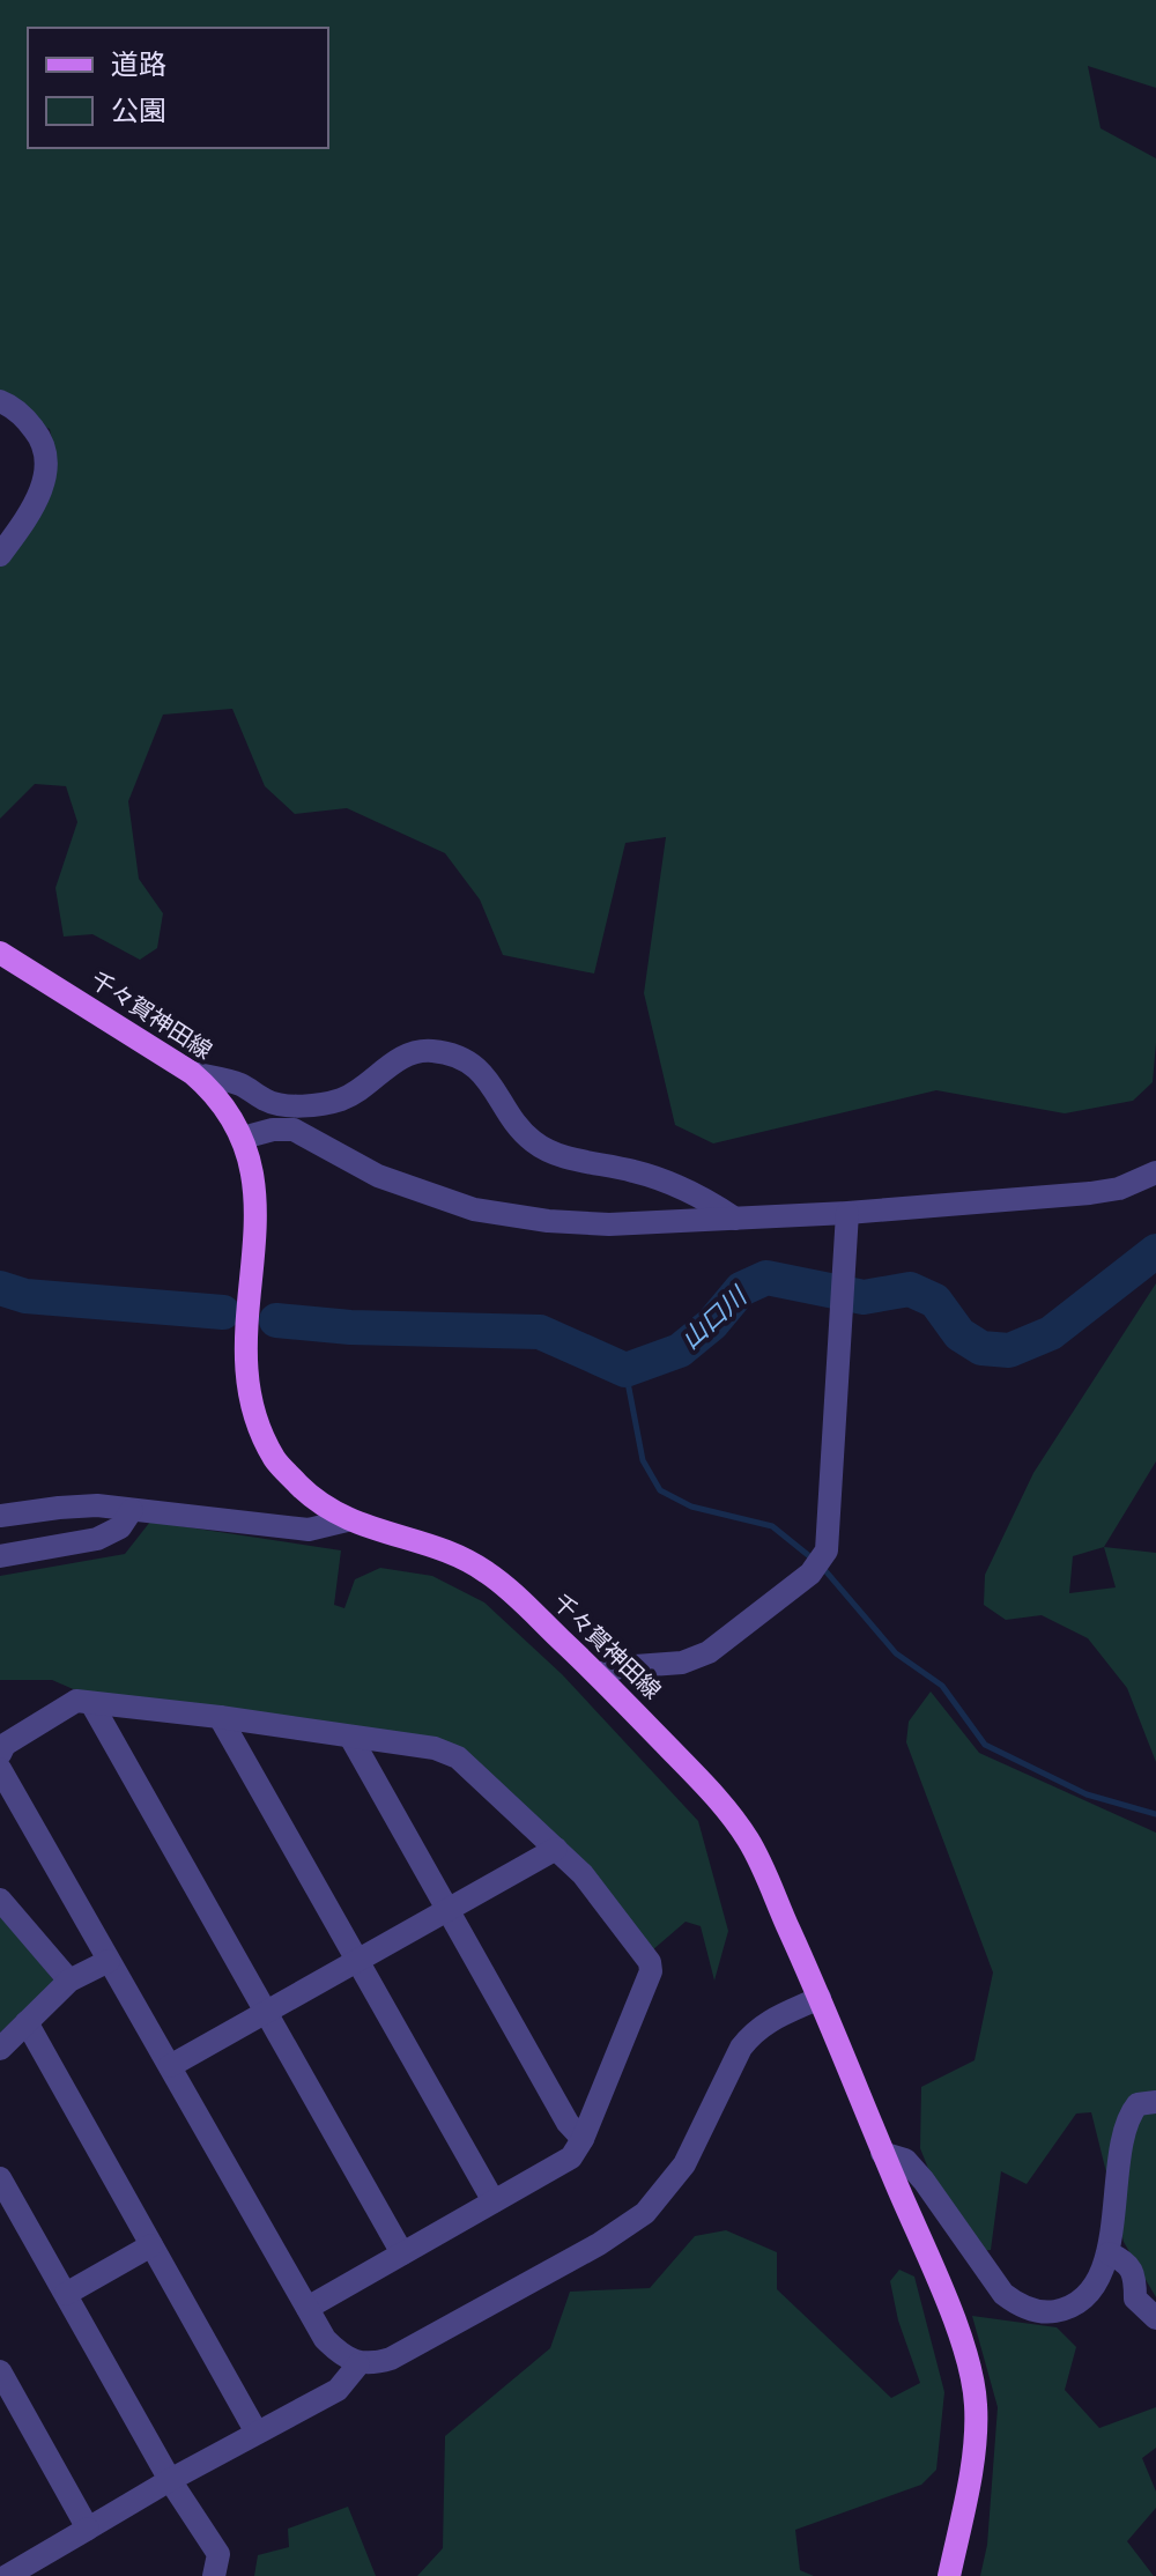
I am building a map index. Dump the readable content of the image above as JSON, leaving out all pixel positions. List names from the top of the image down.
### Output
{
  "streets": {
    "main road": ["千々賀神田線"]
  },
  "water": ["山口川"],
  "legend": ["道路", "公園"]
}
